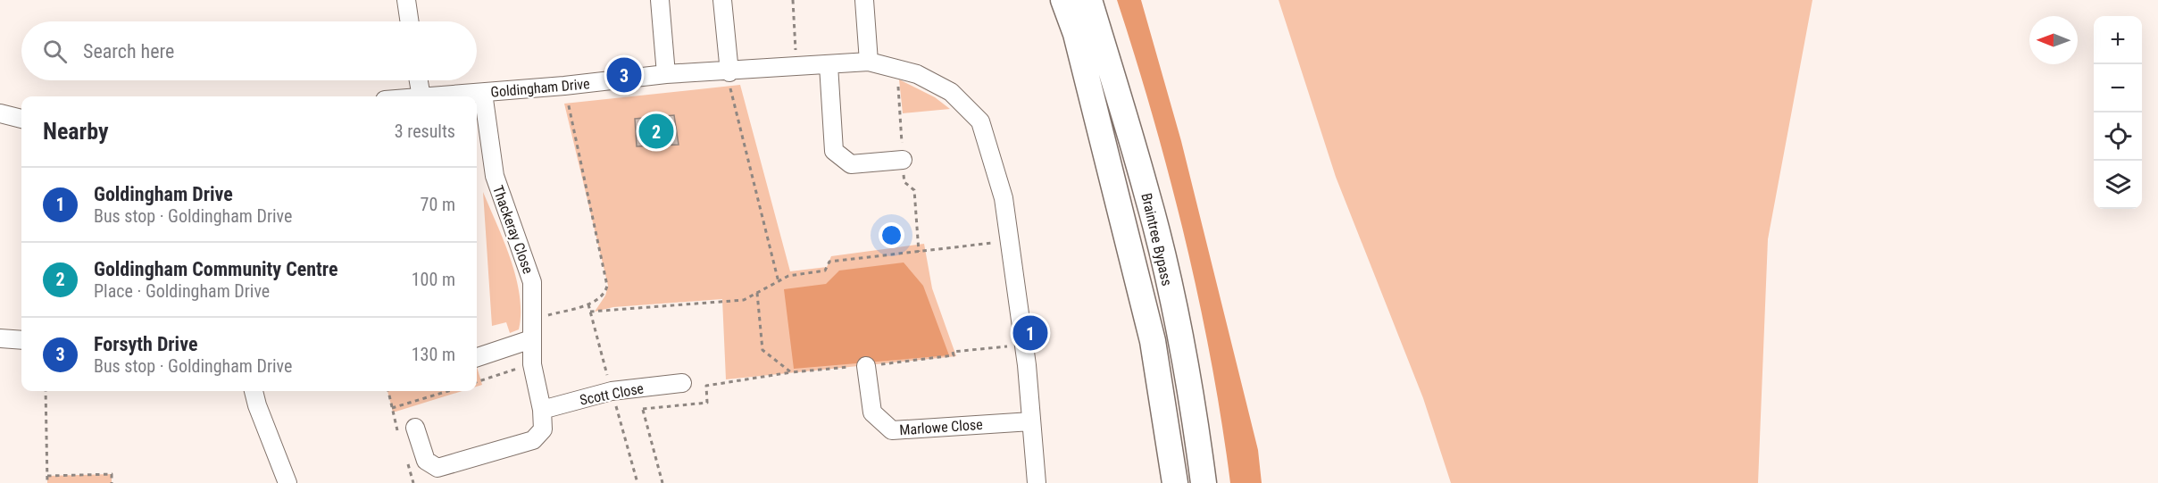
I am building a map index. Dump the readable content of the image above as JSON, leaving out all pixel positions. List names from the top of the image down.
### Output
{
  "streets": {
    "highway": ["Braintree Bypass"],
    "street": [
      "Goldingham Drive",
      "Thackeray Close",
      "Scott Close",
      "Marlowe Close"
    ]
  },
  "crossings": [
    ["Goldingham Drive", "Thackeray Close"],
    ["Goldingham Drive", "Marlowe Close"],
    ["Thackeray Close", "Scott Close"]
  ],
  "north": "left",
  "page": {
    "map_buttons": ["+", "−"],
    "search": "Search here",
    "pins": ["3", "2", "1"],
    "heading": ["Nearby", "3 results"],
    "list": [
      {
        "mark": "1",
        "name": "Goldingham Drive",
        "note": "Bus stop · Goldingham Drive",
        "value": "70 m"
      },
      {
        "mark": "2",
        "name": "Goldingham Community Centre",
        "note": "Place · Goldingham Drive",
        "value": "100 m"
      },
      {
        "mark": "3",
        "name": "Forsyth Drive",
        "note": "Bus stop · Goldingham Drive",
        "value": "130 m"
      }
    ]
  }
}
